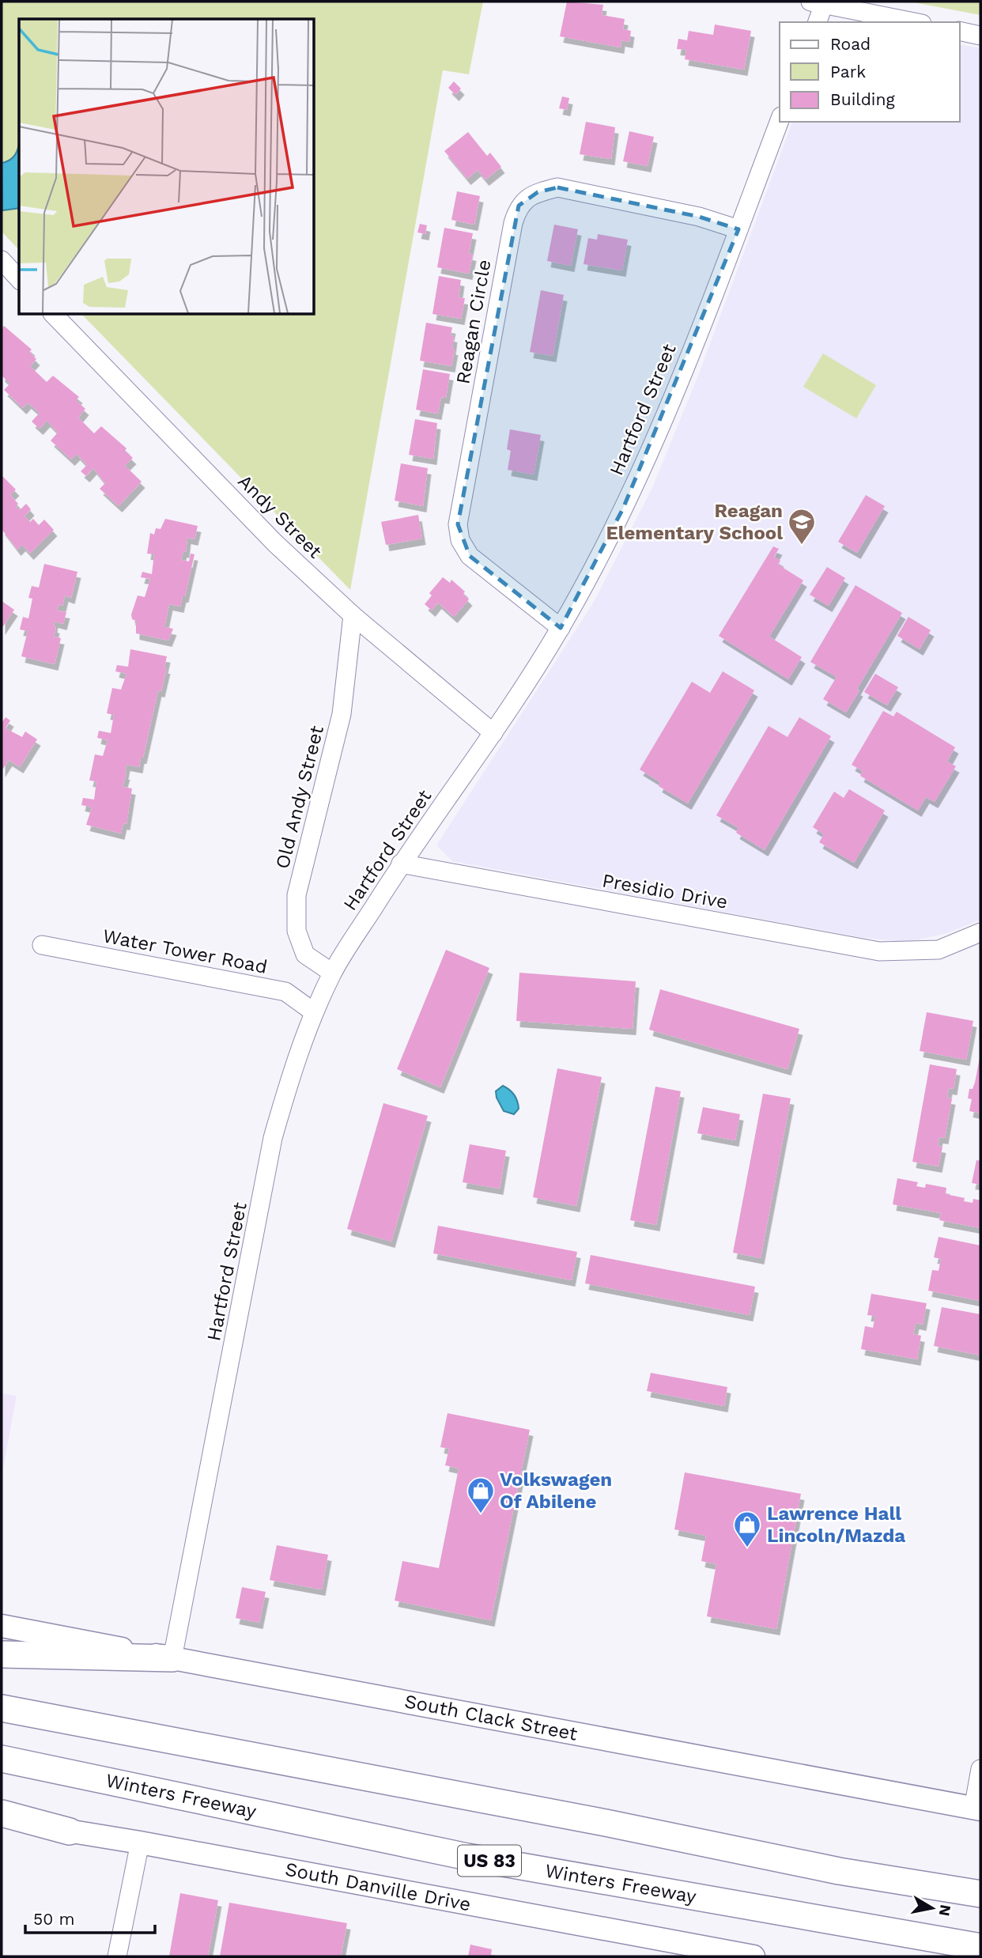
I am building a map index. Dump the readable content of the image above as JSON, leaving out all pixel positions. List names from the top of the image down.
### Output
{
  "streets": {
    "highway": ["Winters Freeway", "US 83"],
    "main road": ["South Clack Street", "South Danville Drive"],
    "street": [
      "Reagan Circle",
      "Hartford Street",
      "Andy Street",
      "Old Andy Street",
      "Presidio Drive",
      "Water Tower Road"
    ]
  },
  "crossings": [
    ["Reagan Circle", "Hartford Street"],
    ["Hartford Street", "Andy Street"],
    ["Hartford Street", "Old Andy Street"],
    ["Hartford Street", "Presidio Drive"],
    ["Hartford Street", "Water Tower Road"],
    ["Hartford Street", "South Clack Street"],
    ["Andy Street", "Old Andy Street"]
  ],
  "places": {
    "school or university": ["Reagan Elementary School"],
    "shop": ["Volkswagen Of Abilene", "Lawrence Hall Lincoln/Mazda"]
  },
  "legend": ["Road", "Park", "Building"],
  "scale_bar": "50 m",
  "north": "right"
}
